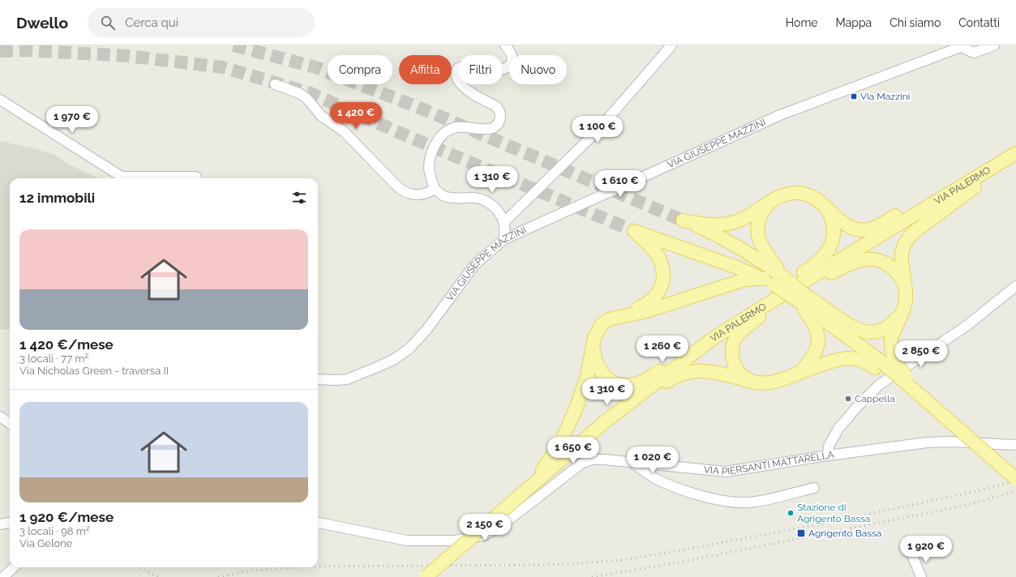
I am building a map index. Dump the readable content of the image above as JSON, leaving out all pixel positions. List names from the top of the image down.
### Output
{
  "streets": {
    "main road": ["VIA PALERMO"],
    "street": ["VIA GIUSEPPE MAZZINI", "VIA PIERSANTI MATTARELLA"]
  },
  "places": {
    "transit": ["Via Mazzini", "Agrigento Bassa"],
    "other": ["Cappella", "Stazione di Agrigento Bassa"]
  },
  "page": {
    "header": "Dwello",
    "search": "Cerca qui",
    "nav": [
      "Home",
      "Mappa",
      "Chi siamo",
      "Contatti"
    ],
    "chip": [
      "Compra",
      "Affitta",
      "Filtri",
      "Nuovo"
    ],
    "price": [
      "1 420 €",
      "1 970 €",
      "1 100 €",
      "1 310 €",
      "1 610 €",
      "1 260 €",
      "2 850 €",
      "1 310 €",
      "1 650 €",
      "1 020 €",
      "2 150 €",
      "1 920 €"
    ],
    "heading": "12 immobili",
    "list": [
      {
        "name": "1 420 €/mese",
        "note": "3 locali · 77 m² · Via Nicholas Green - traversa II"
      },
      {
        "name": "1 920 €/mese",
        "note": "3 locali · 98 m² · Via Gelone"
      }
    ]
  }
}
